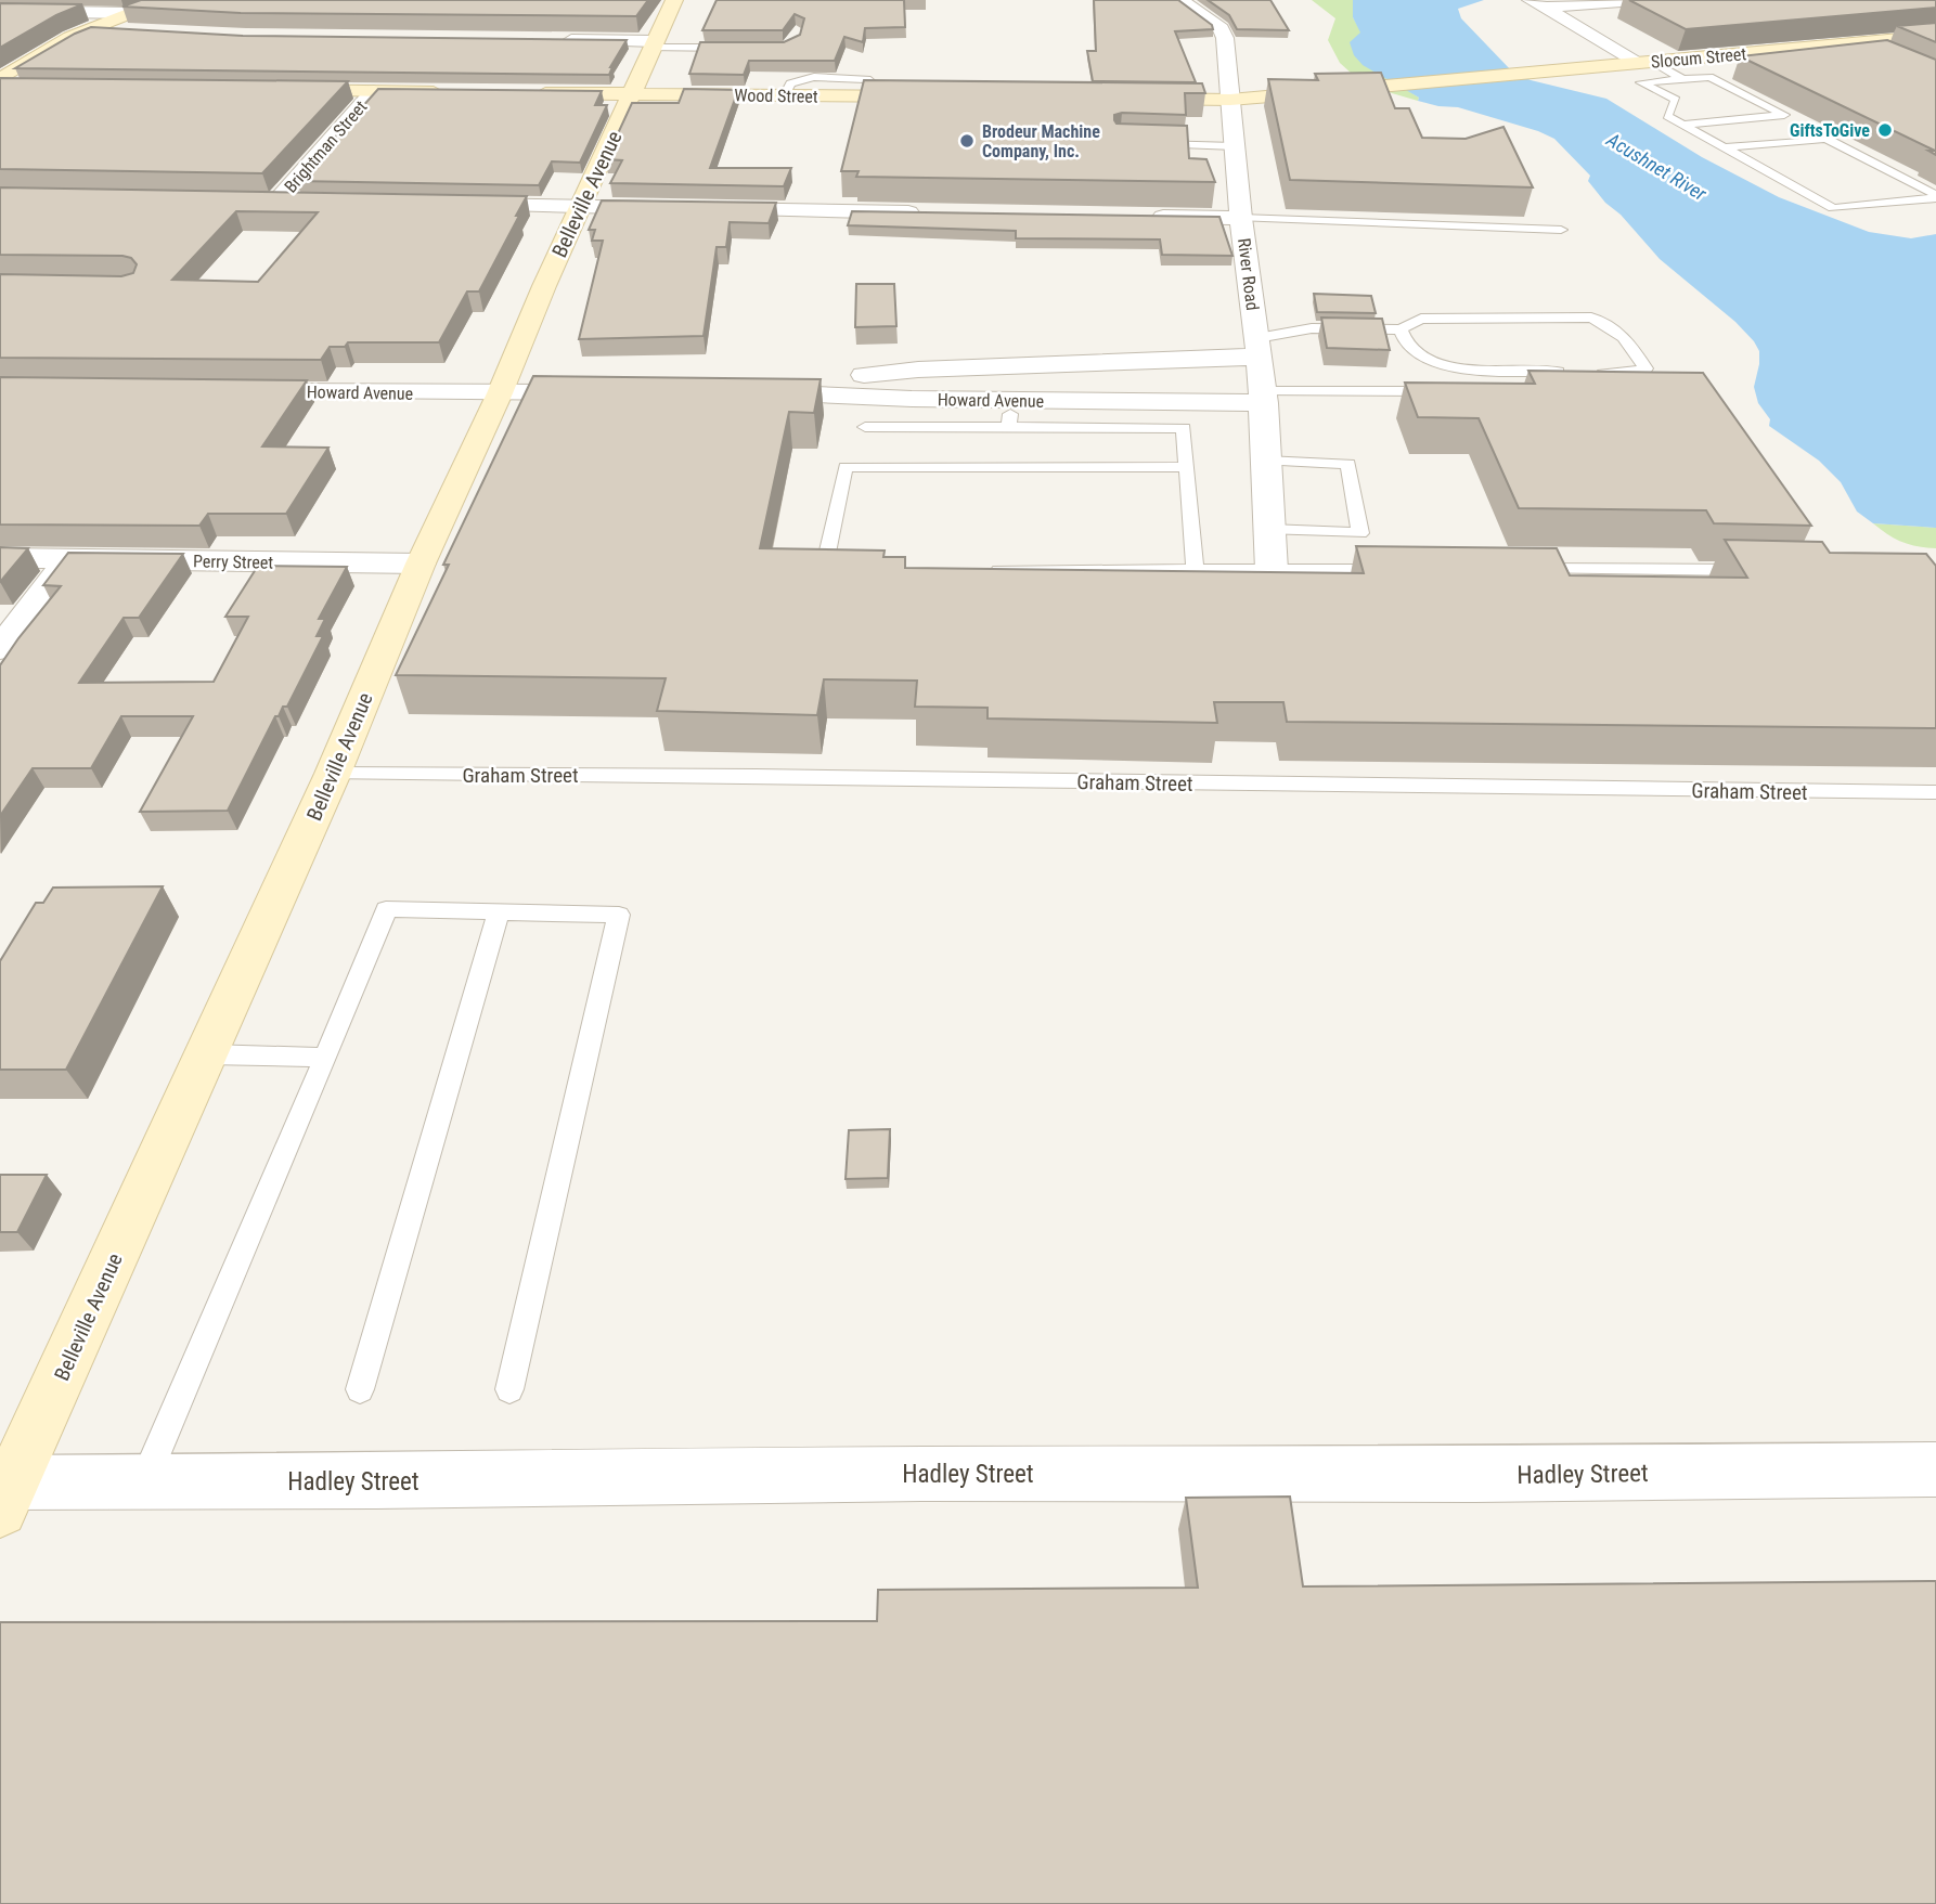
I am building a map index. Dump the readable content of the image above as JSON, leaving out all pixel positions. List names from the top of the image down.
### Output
{
  "streets": {
    "main road": ["Slocum Street", "Wood Street", "Belleville Avenue"],
    "street": [
      "Brightman Street",
      "River Road",
      "Howard Avenue",
      "Perry Street",
      "Hadley Street"
    ],
    "lane": ["Graham Street"]
  },
  "crossings": [
    ["Slocum Street", "River Road"],
    ["Wood Street", "Belleville Avenue"],
    ["Belleville Avenue", "Howard Avenue"],
    ["Belleville Avenue", "Perry Street"],
    ["Belleville Avenue", "Graham Street"],
    ["Belleville Avenue", "Hadley Street"],
    ["River Road", "Howard Avenue"]
  ],
  "water": ["Acushnet River"],
  "places": ["GiftsToGive", "Brodeur Machine Company, Inc."]
}
